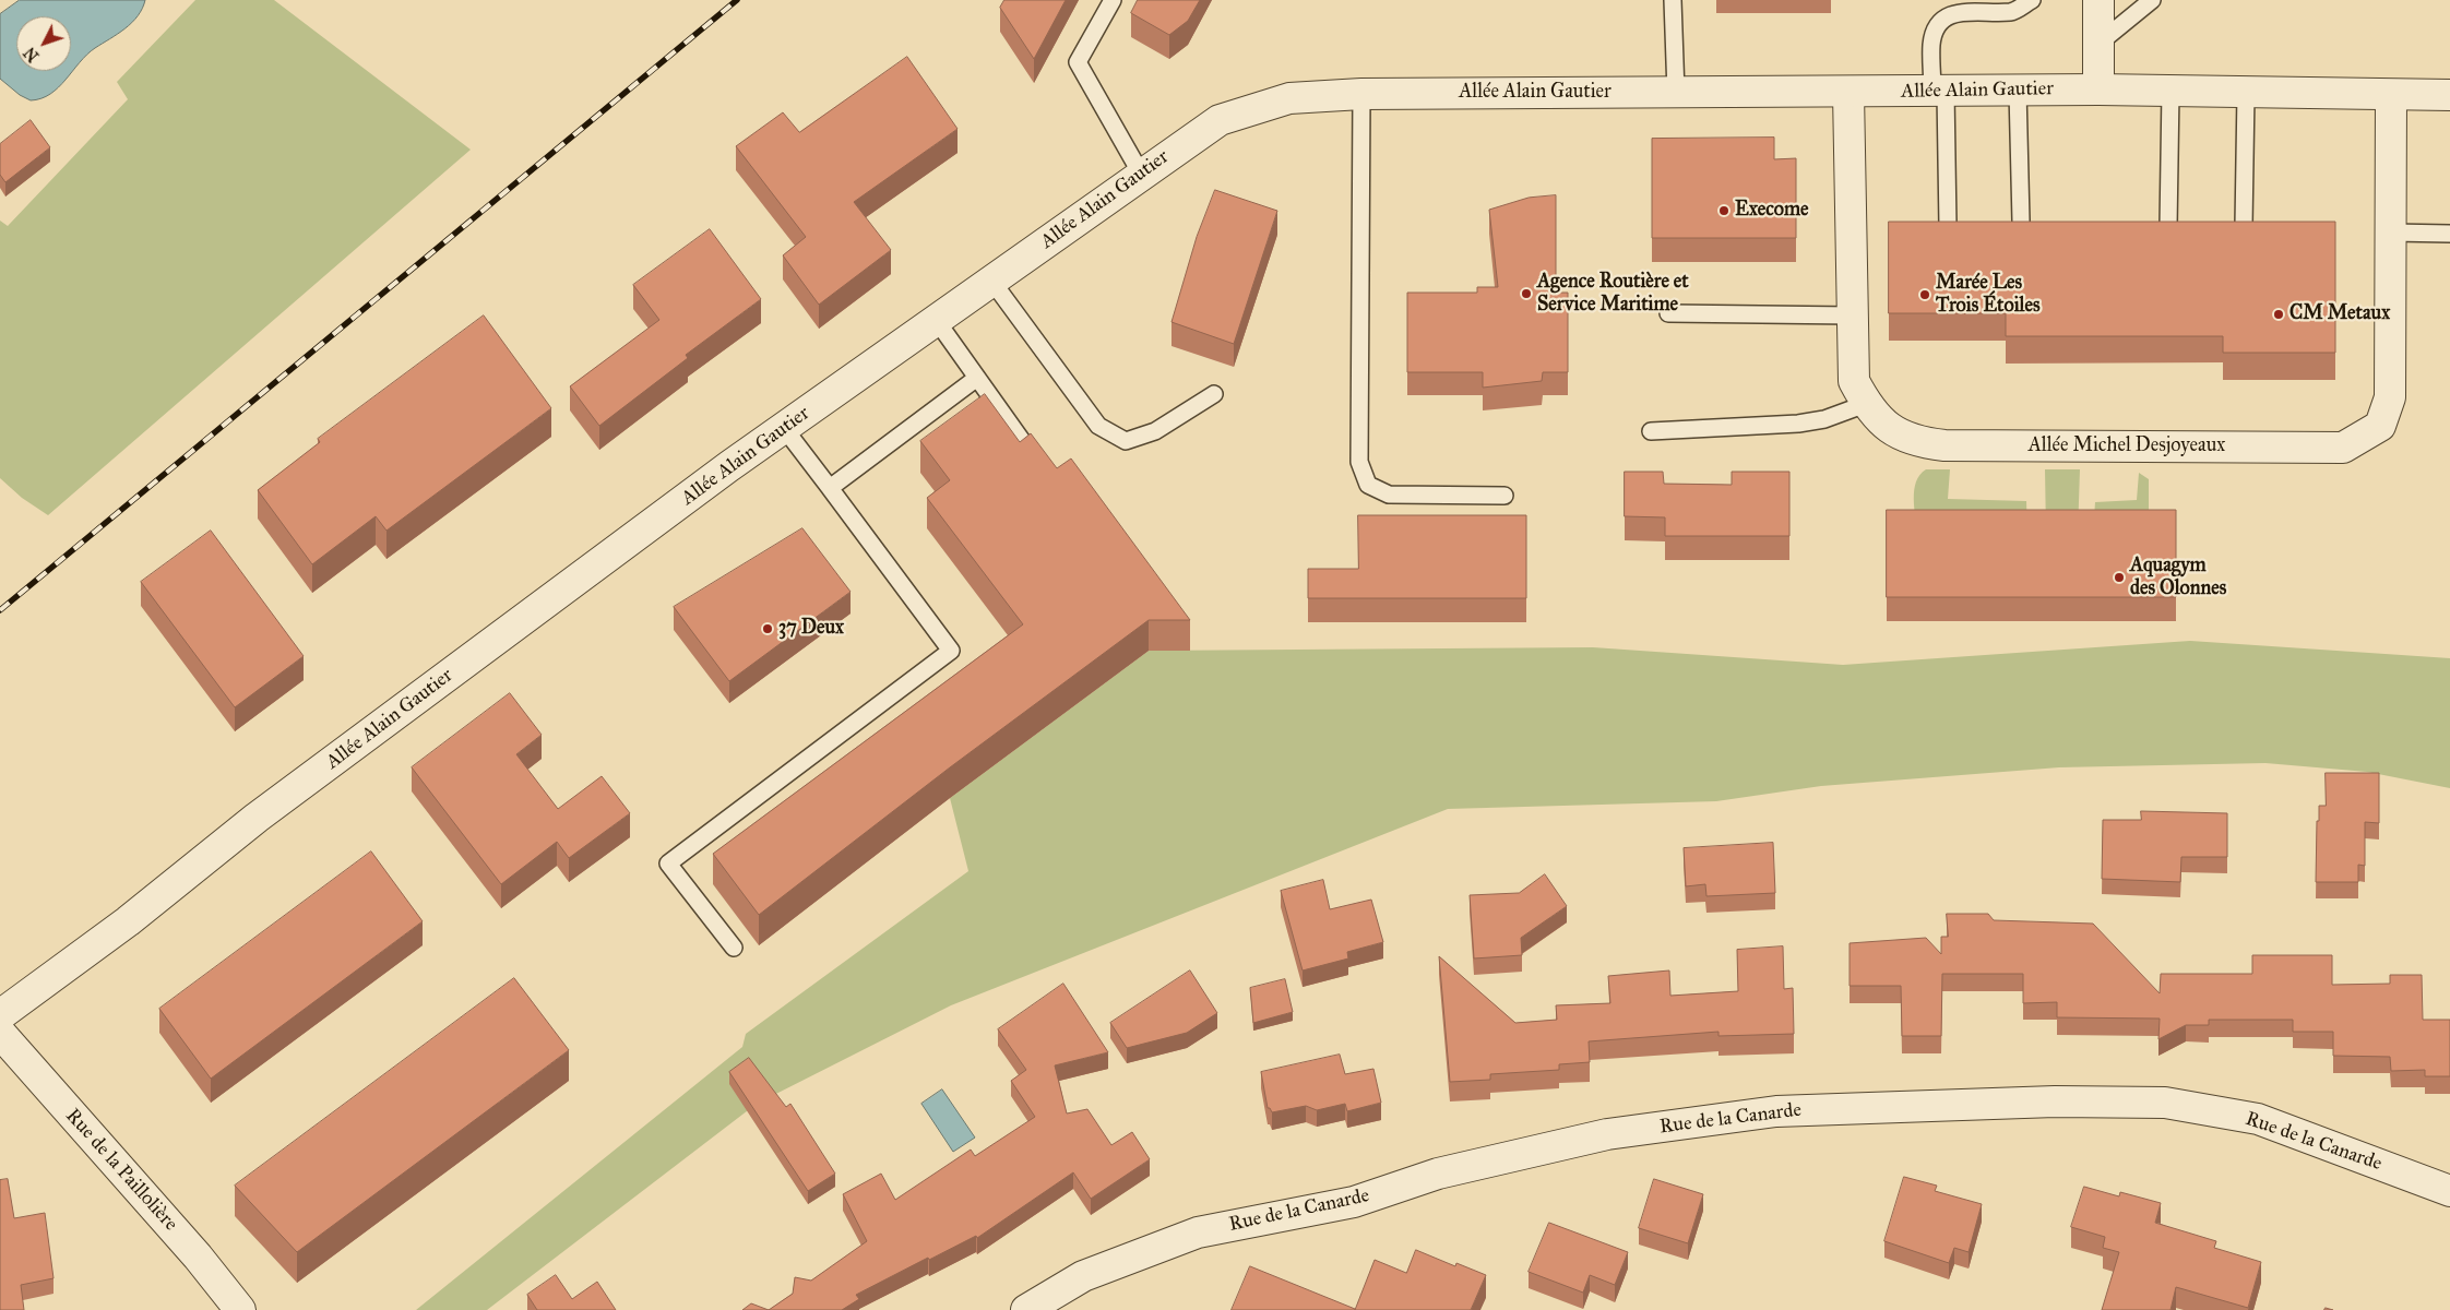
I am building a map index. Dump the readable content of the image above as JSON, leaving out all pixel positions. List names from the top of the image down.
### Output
{
  "streets": {
    "street": [
      "Allée Alain Gautier",
      "Allée Michel Desjoyeaux",
      "Rue de la Canarde",
      "Rue de la Paillolière"
    ]
  },
  "crossings": [
    ["Allée Alain Gautier", "Allée Michel Desjoyeaux"]
  ],
  "places": [
    "Execome",
    "Agence Routière et Service Maritime",
    "Marée Les Trois Étoiles",
    "CM Metaux",
    "Aquagym des Olonnes",
    "37 Deux"
  ],
  "north": "bottom left"
}
